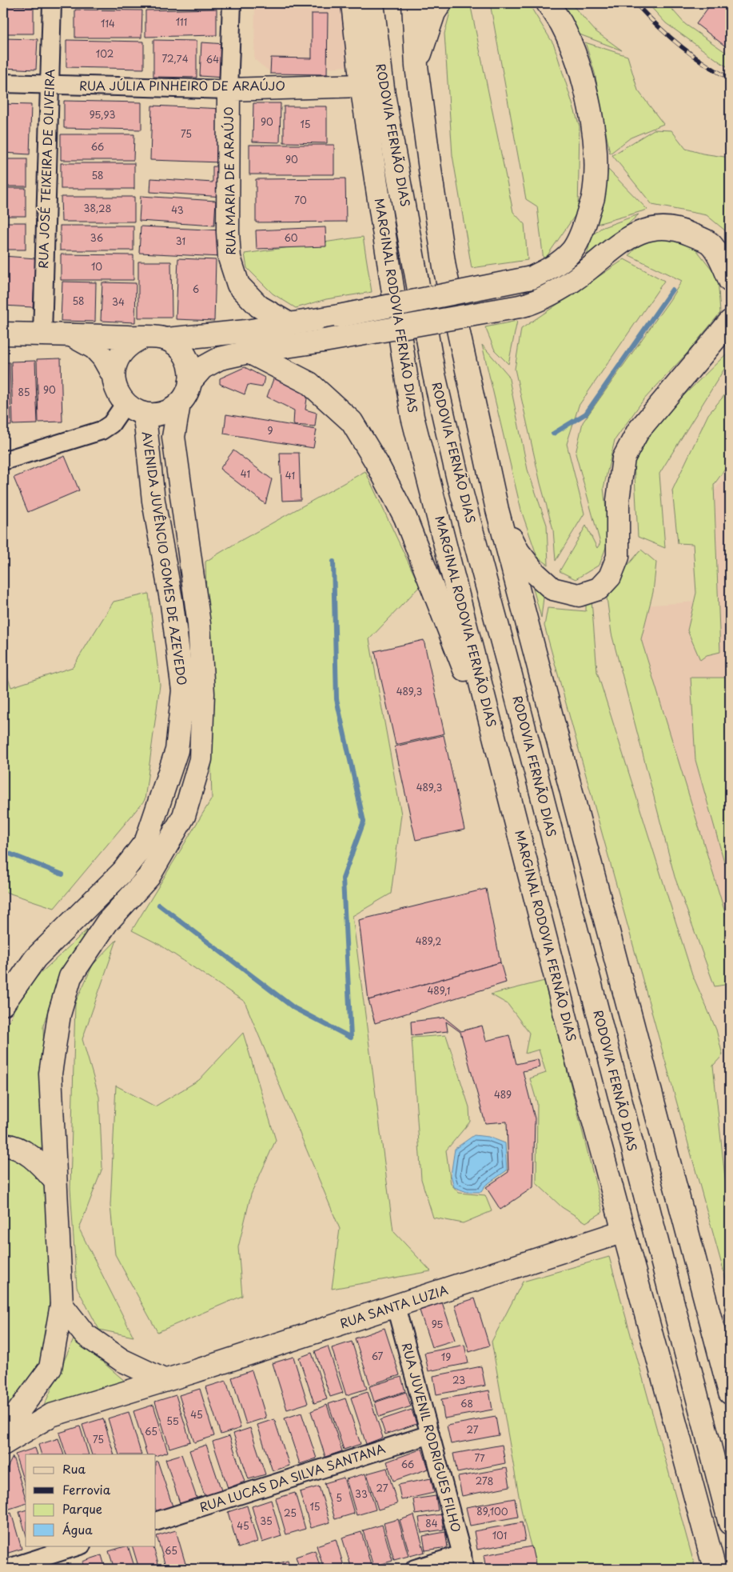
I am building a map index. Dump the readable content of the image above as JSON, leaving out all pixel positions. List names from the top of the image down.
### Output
{
  "streets": {
    "main road": [
      "RUA JÚLIA PINHEIRO DE ARAÚJO",
      "RODOVIA FERNÃO DIAS",
      "RUA MARIA DE ARAÚJO",
      "MARGINAL RODOVIA FERNÃO DIAS",
      "AVENIDA JUVÊNCIO GOMES DE AZEVEDO",
      "RUA SANTA LUZIA"
    ],
    "street": ["RUA JOSÉ TEIXEIRA DE OLIVEIRA", "RUA JUVENIL RODRIGUES FILHO", "RUA LUCAS DA SILVA SANTANA"]
  },
  "crossings": [
    ["RUA JÚLIA PINHEIRO DE ARAÚJO", "RUA JOSÉ TEIXEIRA DE OLIVEIRA"],
    ["RUA JÚLIA PINHEIRO DE ARAÚJO", "RUA MARIA DE ARAÚJO"],
    ["RUA JÚLIA PINHEIRO DE ARAÚJO", "MARGINAL RODOVIA FERNÃO DIAS"],
    ["MARGINAL RODOVIA FERNÃO DIAS", "RUA SANTA LUZIA"],
    ["RUA SANTA LUZIA", "RUA JUVENIL RODRIGUES FILHO"],
    ["RUA JUVENIL RODRIGUES FILHO", "RUA LUCAS DA SILVA SANTANA"]
  ],
  "house_numbers": [
    "111",
    "114",
    "102",
    "72,74",
    "64",
    "95,93",
    "90",
    "15",
    "75",
    "66",
    "90",
    "58",
    "70",
    "38,28",
    "43",
    "36",
    "60",
    "31",
    "10",
    "6",
    "58",
    "34",
    "90",
    "85",
    "9",
    "41",
    "41",
    "489,3",
    "489,3",
    "489,2",
    "489,1",
    "489",
    "95",
    "67",
    "19",
    "23",
    "68",
    "45",
    "55",
    "27",
    "65",
    "75",
    "77",
    "66",
    "278",
    "27",
    "33",
    "5",
    "15",
    "89,100",
    "25",
    "35",
    "84",
    "45",
    "101",
    "65"
  ],
  "legend": [
    "Rua",
    "Ferrovia",
    "Parque",
    "Água"
  ]
}
